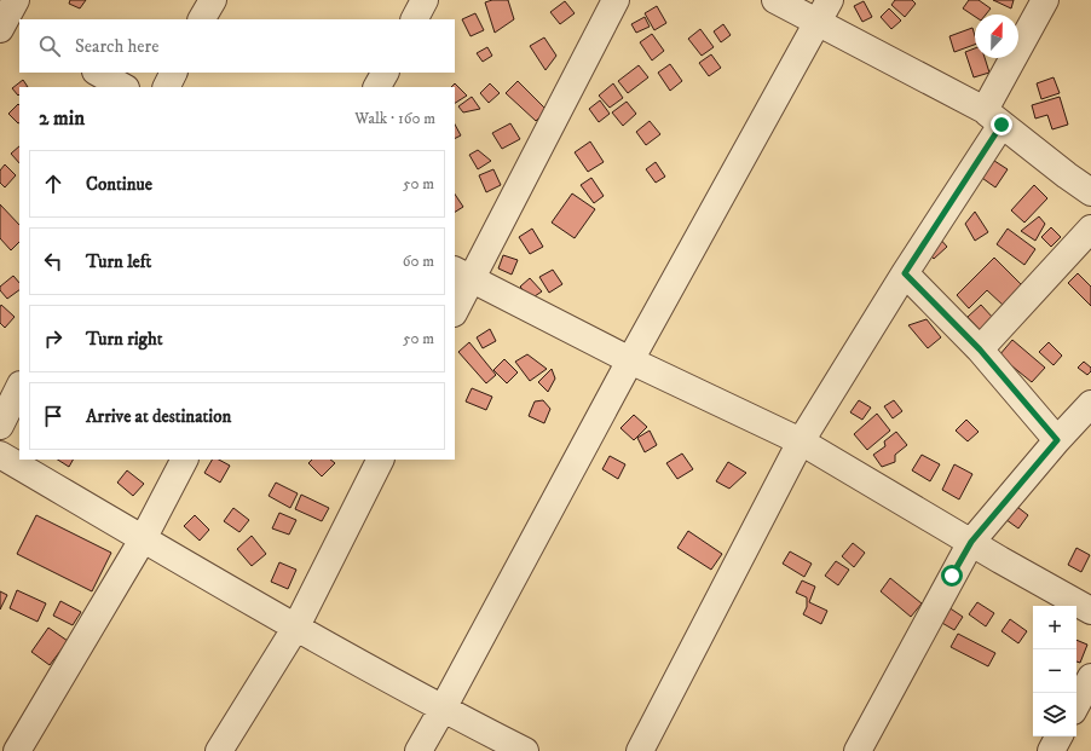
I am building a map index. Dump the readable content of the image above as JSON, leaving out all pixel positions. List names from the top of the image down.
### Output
{
  "north": "top",
  "page": {
    "search": "Search here",
    "heading": ["2 min", "Walk · 160 m"],
    "list": [
      ["Continue", "50 m"],
      ["Turn left", "60 m"],
      ["Turn right", "50 m"],
      "Arrive at destination"
    ],
    "map_buttons": ["+", "−"]
  }
}
